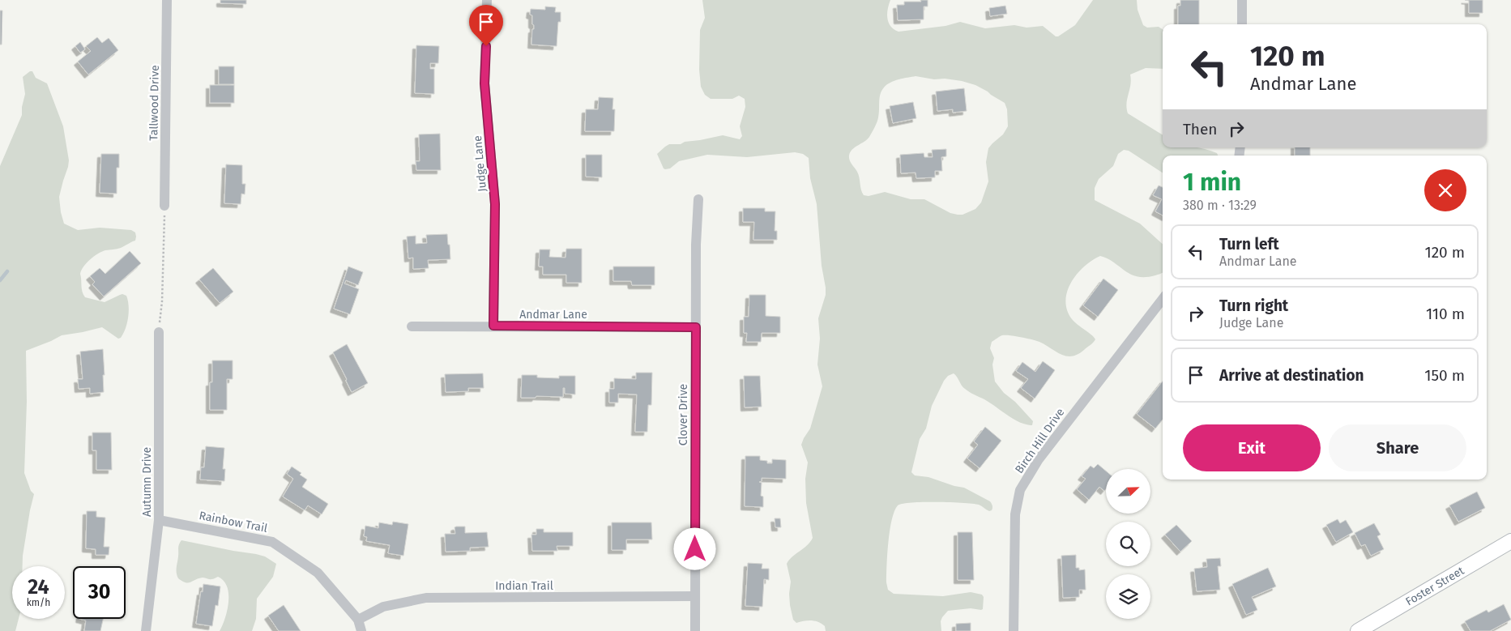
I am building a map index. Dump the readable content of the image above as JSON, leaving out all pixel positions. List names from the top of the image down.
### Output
{
  "streets": {
    "street": [
      "Tallwood Drive",
      "Judge Lane",
      "Andmar Lane",
      "Clover Drive",
      "Birch Hill Drive",
      "Autumn Drive",
      "Rainbow Trail",
      "Indian Trail",
      "Foster Street"
    ]
  },
  "crossings": [
    ["Judge Lane", "Andmar Lane"],
    ["Andmar Lane", "Clover Drive"],
    ["Clover Drive", "Indian Trail"],
    ["Autumn Drive", "Rainbow Trail"],
    ["Rainbow Trail", "Indian Trail"]
  ],
  "north": "top right",
  "page": {
    "turn": ["120 m", "Andmar Lane"],
    "then": "Then",
    "heading": ["1 min", "380 m · 13:29"],
    "list": [
      {
        "name": "Turn left",
        "note": "Andmar Lane",
        "value": "120 m"
      },
      {
        "name": "Turn right",
        "note": "Judge Lane",
        "value": "110 m"
      },
      {
        "name": "Arrive at destination",
        "value": "150 m"
      }
    ],
    "buttons": ["Exit", "Share"],
    "speed": "24 km/h",
    "limit": "30"
  }
}
